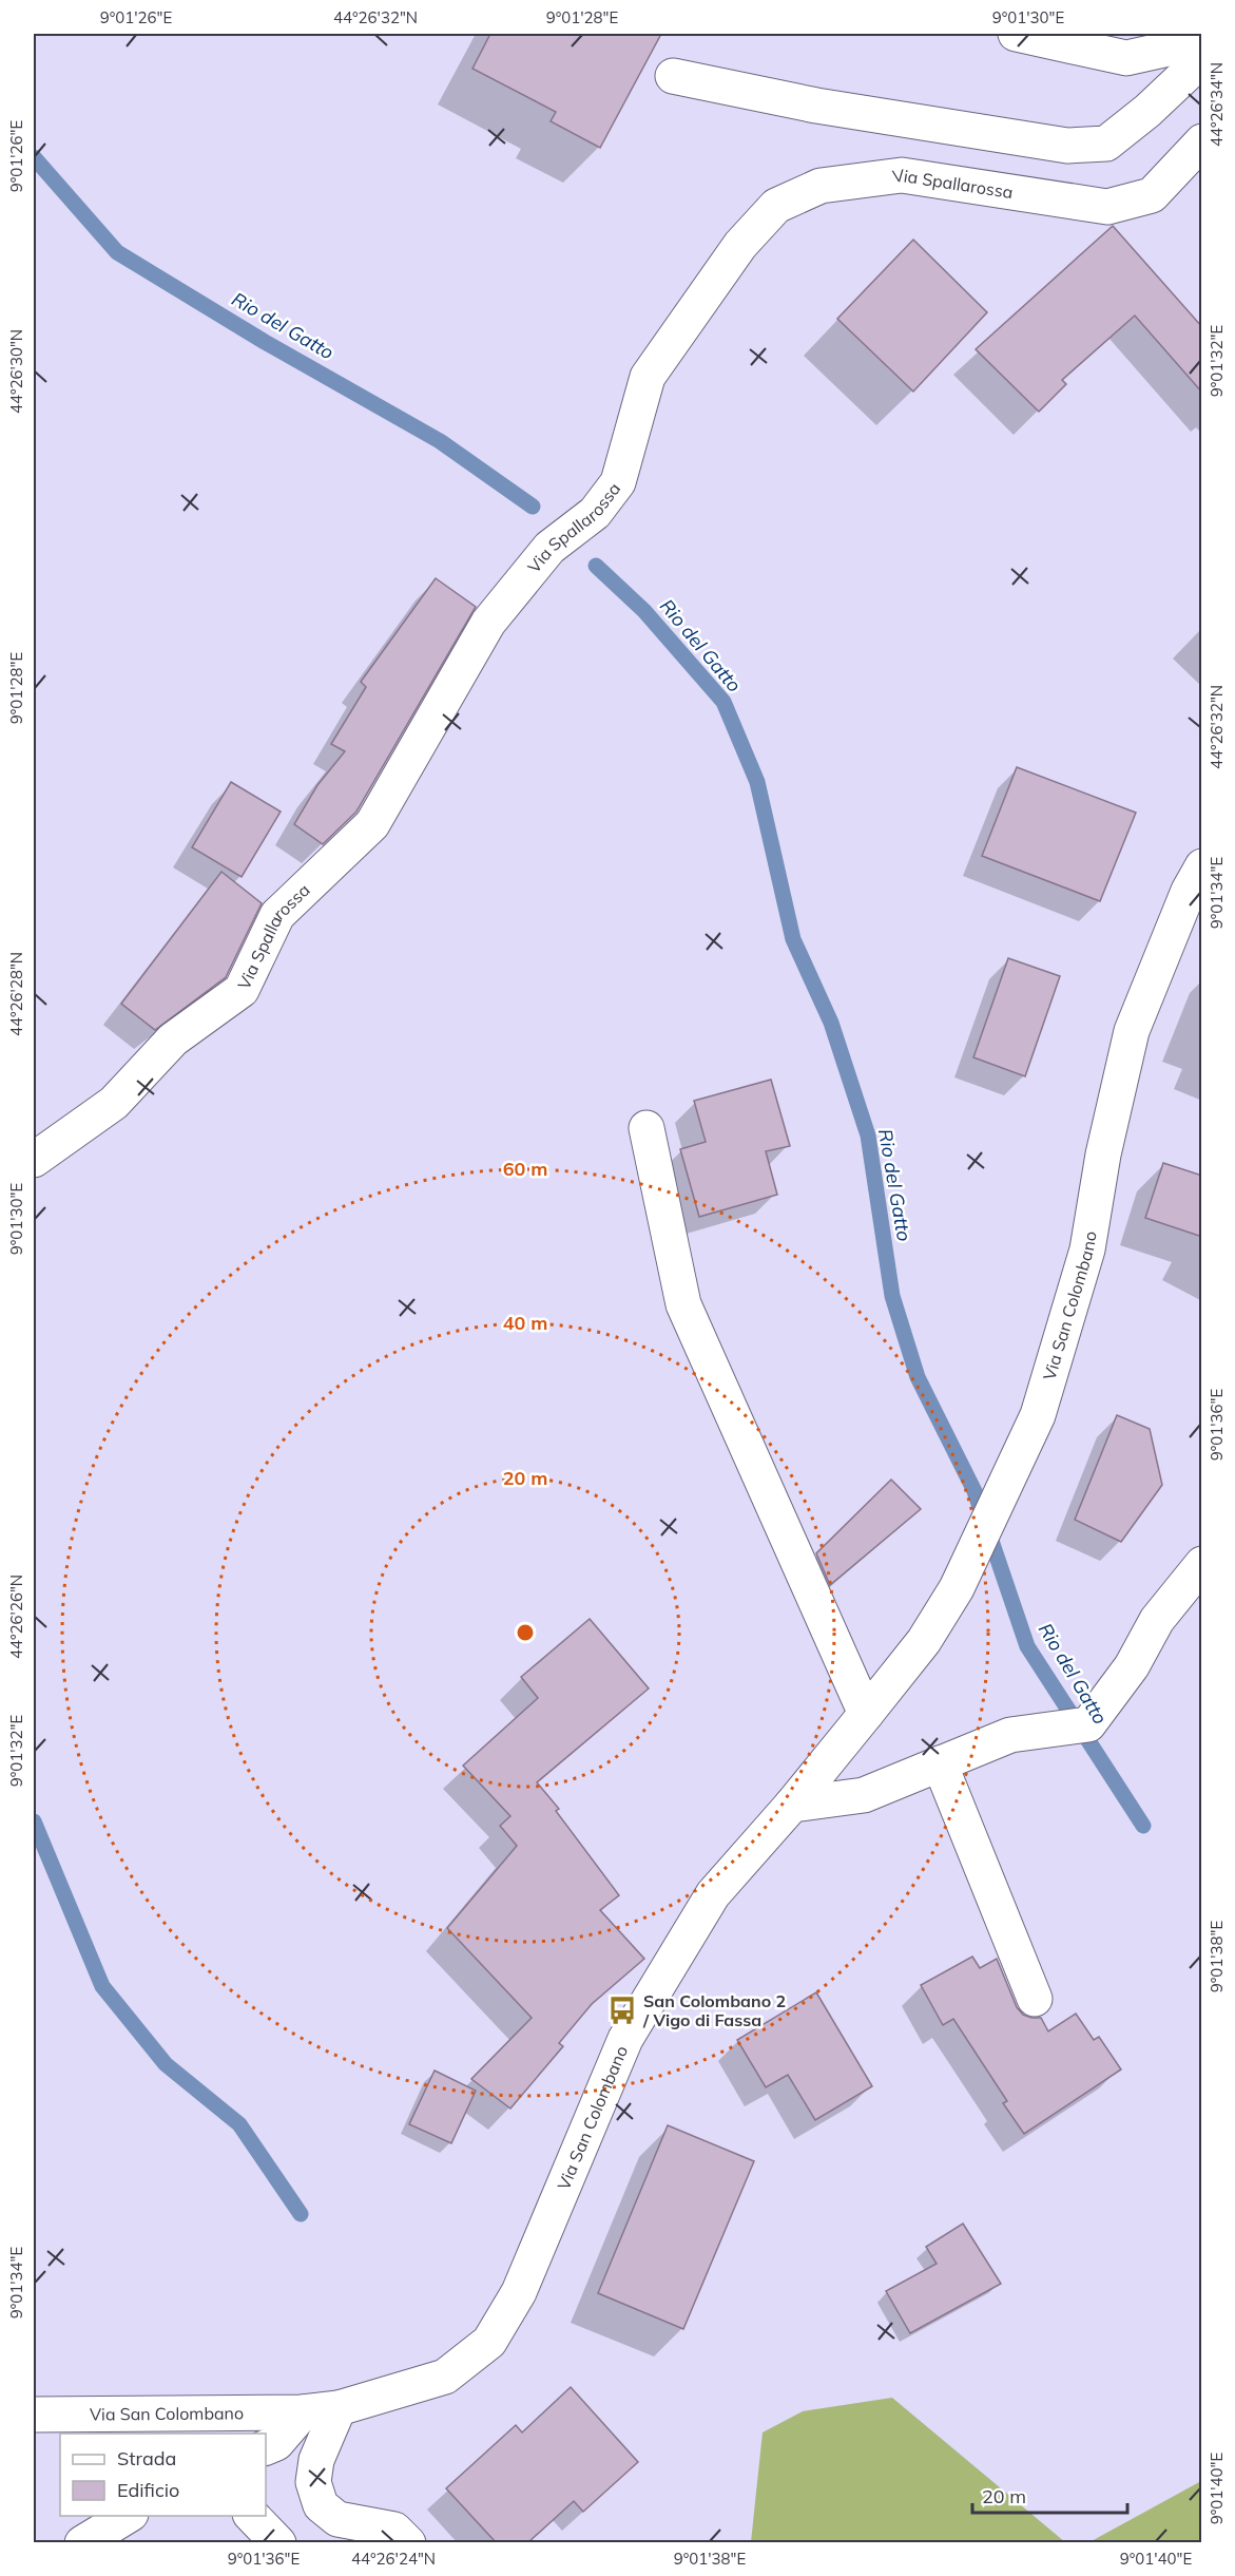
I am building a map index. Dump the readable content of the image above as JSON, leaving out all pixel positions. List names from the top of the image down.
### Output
{
  "streets": {
    "street": ["Via Spallarossa", "Via San Colombano"]
  },
  "water": ["Rio del Gatto"],
  "places": {
    "bus stop": ["San Colombano 2 / Vigo di Fassa"]
  },
  "legend": ["Strada", "Edificio"],
  "scale_bar": "20 m",
  "coordinates": [
    "9°01'26\"E",
    "44°26'32\"N",
    "9°01'28\"E",
    "9°01'30\"E",
    "44°26'34\"N",
    "9°01'32\"E",
    "44°26'30\"N",
    "9°01'34\"E",
    "44°26'28\"N",
    "9°01'36\"E",
    "44°26'26\"N",
    "9°01'38\"E",
    "9°01'40\"E",
    "44°26'24\"N"
  ],
  "rings": ["60 m", "40 m", "20 m"]
}
